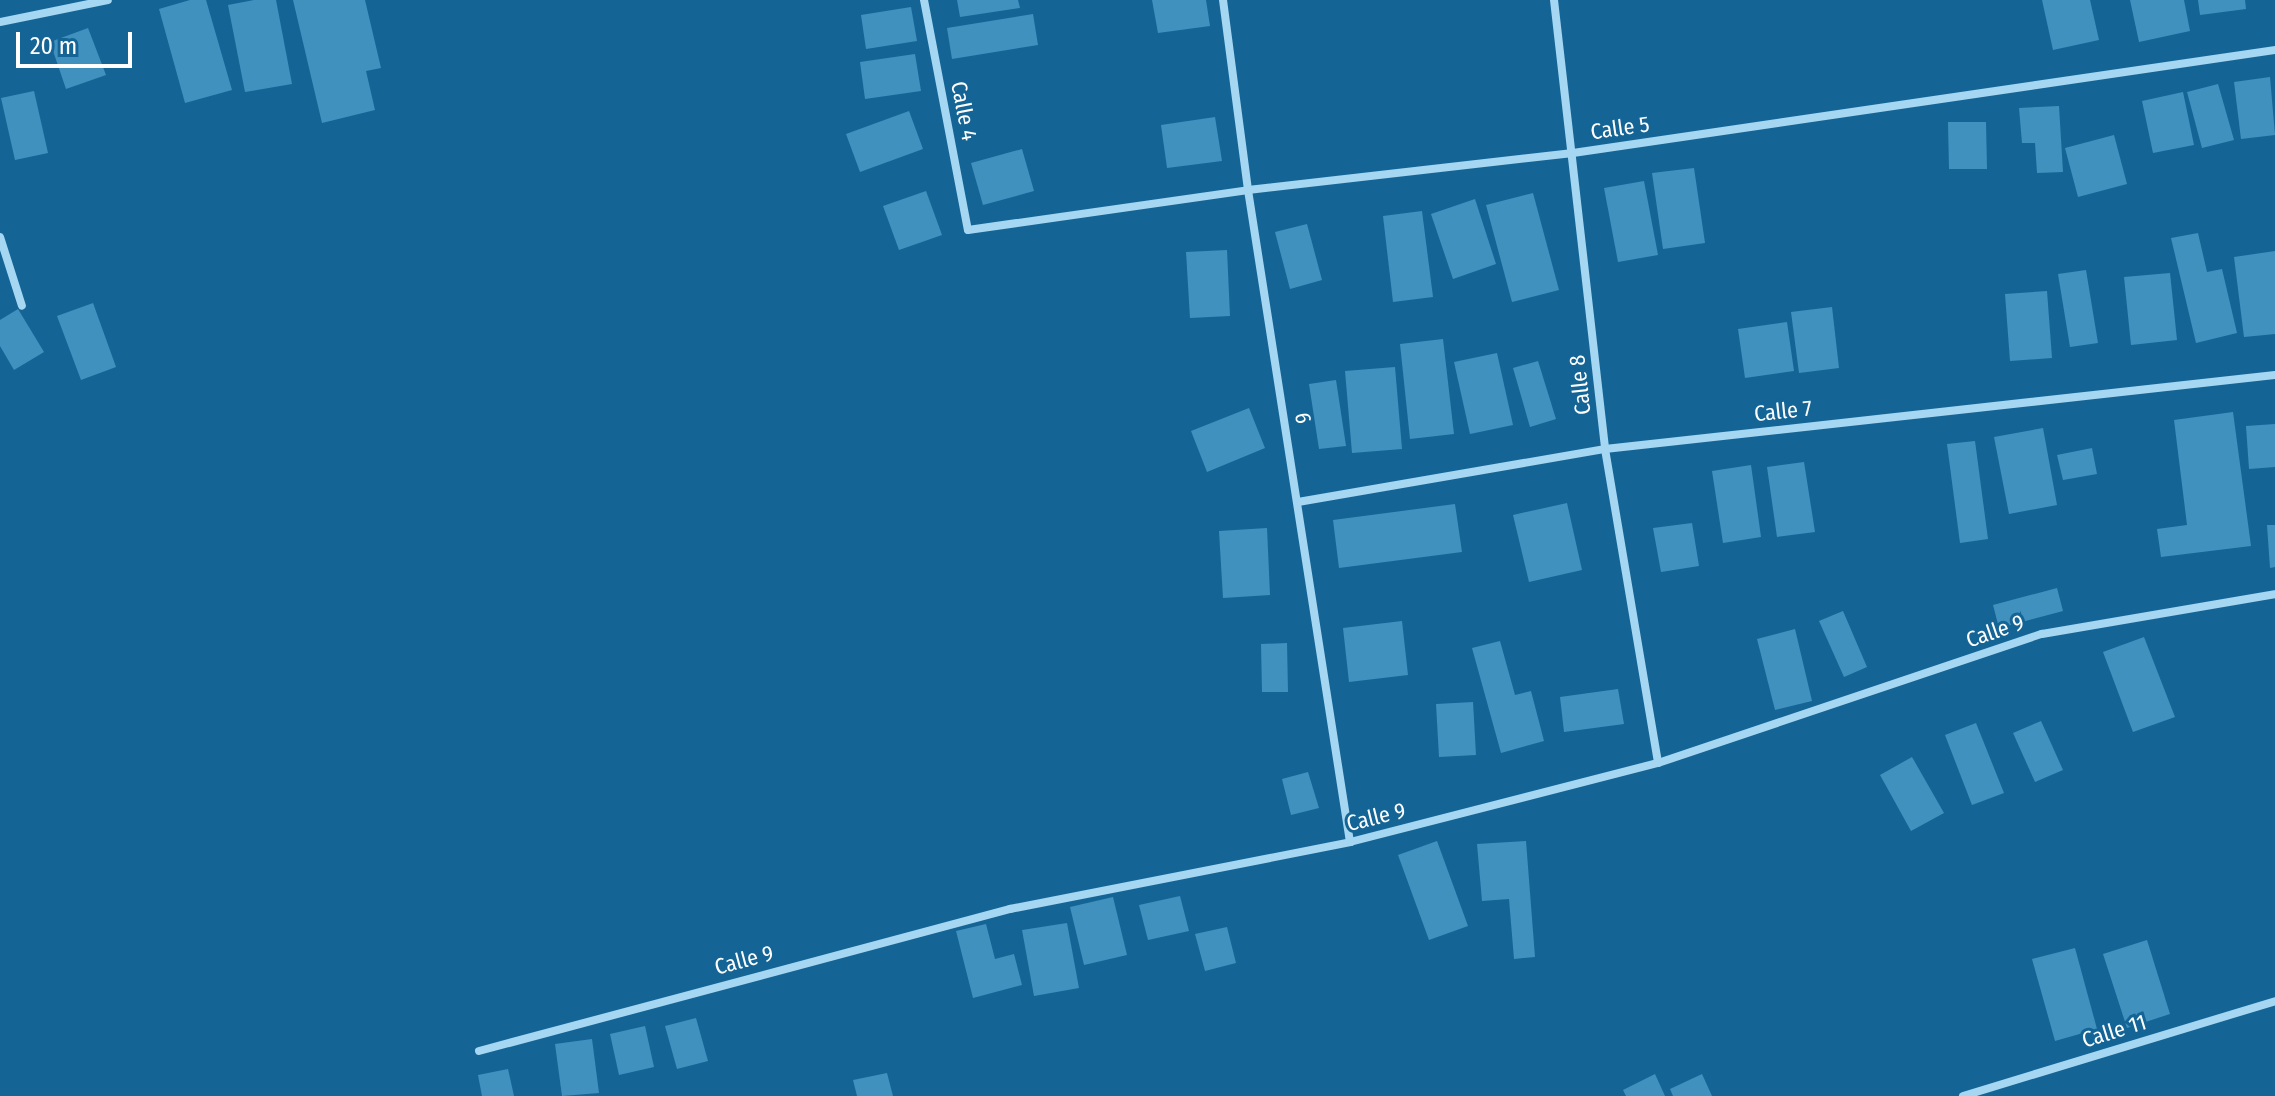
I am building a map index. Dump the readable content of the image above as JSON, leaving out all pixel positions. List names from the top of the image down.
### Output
{
  "streets": {
    "street": [
      "Calle 4",
      "Calle 5",
      "Calle 8",
      "Calle 7",
      "6",
      "Calle 9",
      "Calle 11"
    ]
  },
  "crossings": [
    ["Calle 4", "Calle 5"],
    ["Calle 5", "Calle 8"],
    ["Calle 5", "6"],
    ["Calle 8", "Calle 7"],
    ["Calle 8", "Calle 9"],
    ["Calle 7", "6"],
    ["6", "Calle 9"]
  ],
  "scale_bar": "20 m"
}
